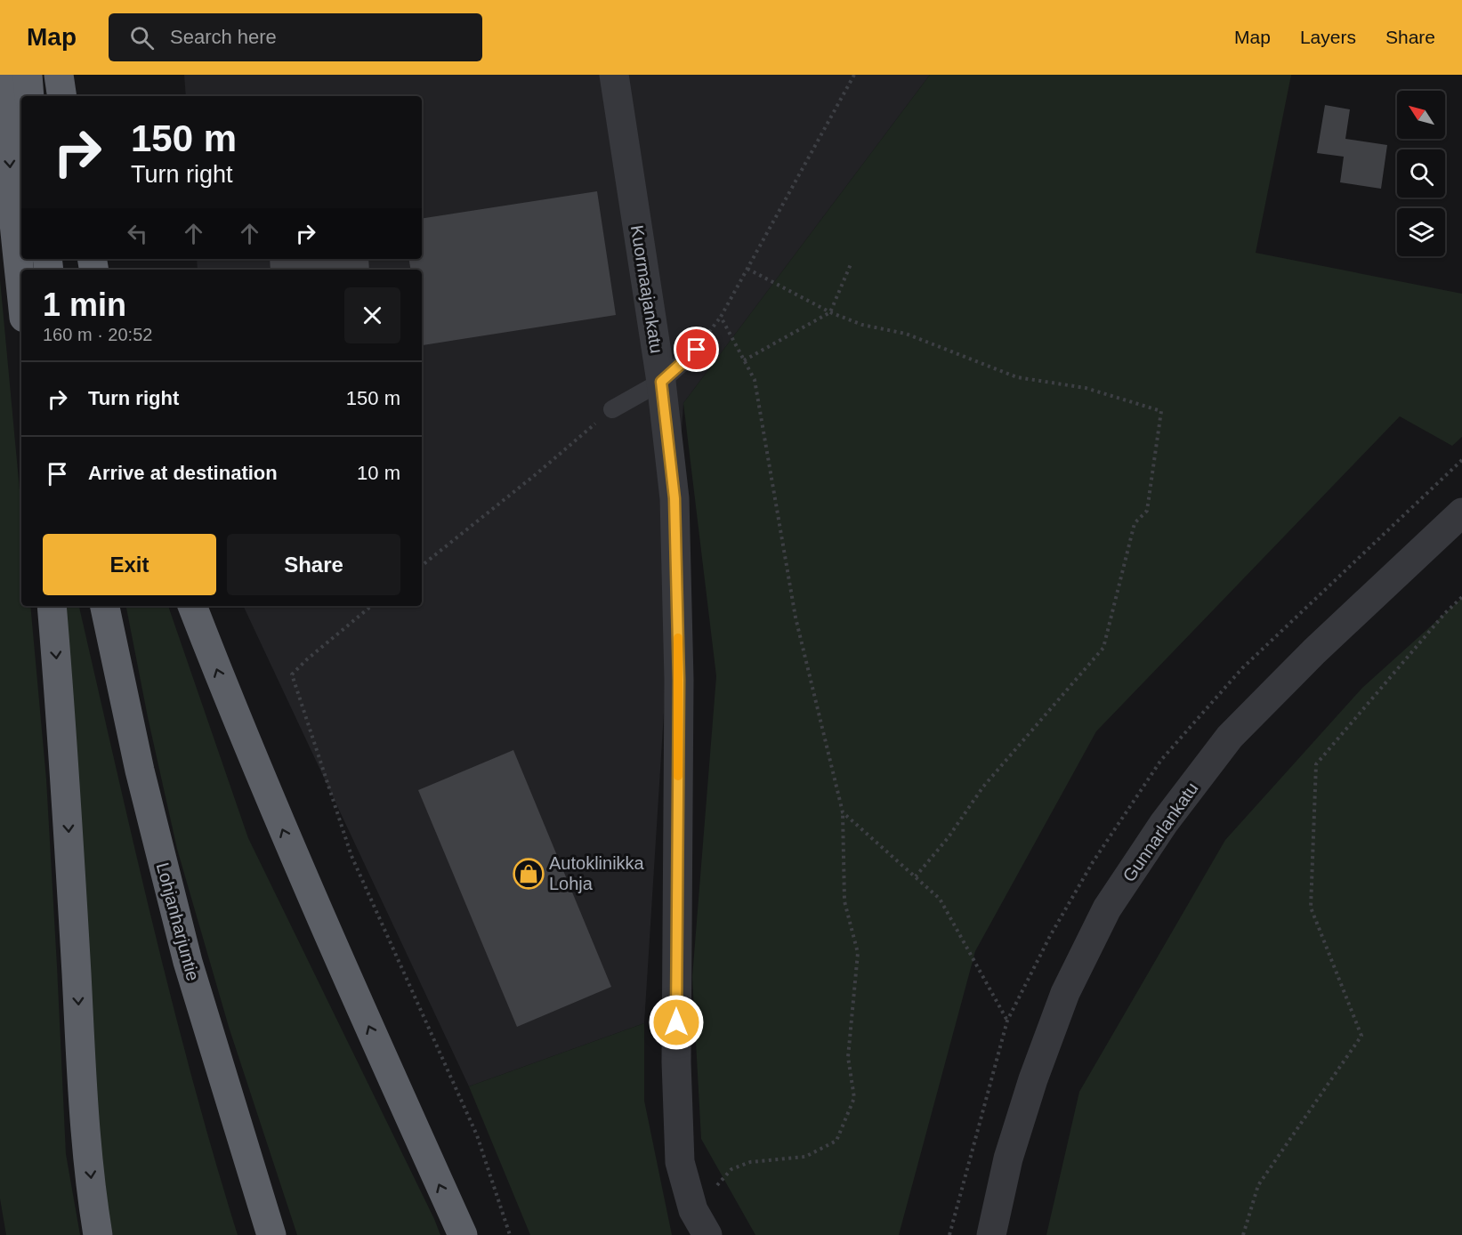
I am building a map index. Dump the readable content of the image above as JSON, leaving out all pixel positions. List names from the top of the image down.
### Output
{
  "streets": {
    "highway": ["Lohjanharjuntie"],
    "street": ["Kuormaajankatu", "Gunnarlankatu"]
  },
  "places": {
    "shop": ["Autoklinikka Lohja"]
  },
  "north": "top left",
  "page": {
    "header": "Map",
    "search": "Search here",
    "nav": ["Map", "Layers", "Share"],
    "turn": ["150 m", "Turn right"],
    "heading": ["1 min", "160 m · 20:52"],
    "list": [
      {
        "name": "Turn right",
        "value": "150 m"
      },
      {
        "name": "Arrive at destination",
        "value": "10 m"
      }
    ],
    "buttons": ["Exit", "Share"]
  }
}
